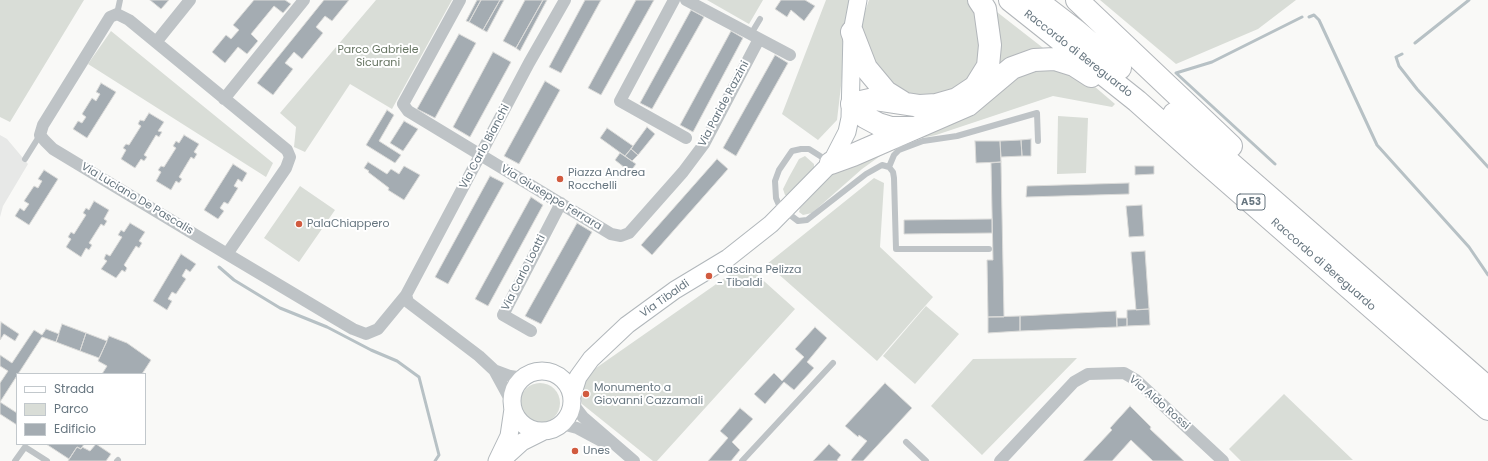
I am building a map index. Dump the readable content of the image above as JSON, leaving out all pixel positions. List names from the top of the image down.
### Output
{
  "streets": {
    "highway": ["Raccordo di Bereguardo", "A53"],
    "street": [
      "Via Paride Razzini",
      "Via Carlo Bianchi",
      "Via Giuseppe Ferrara",
      "Via Luciano De Pascalis",
      "Via Carlo Loatti",
      "Via Tibaldi",
      "Via Aldo Rossi"
    ]
  },
  "crossings": [
    ["Via Paride Razzini", "Via Giuseppe Ferrara"],
    ["Via Carlo Bianchi", "Via Giuseppe Ferrara"],
    ["Via Carlo Bianchi", "Via Luciano De Pascalis"],
    ["Via Giuseppe Ferrara", "Via Carlo Loatti"]
  ],
  "parks": ["Parco Gabriele Sicurani"],
  "places": [
    "Piazza Andrea Rocchelli",
    "PalaChiappero",
    "Cascina Pelizza - Tibaldi",
    "Monumento a Giovanni Cazzamali",
    "Unes"
  ],
  "legend": ["Strada", "Parco", "Edificio"]
}
